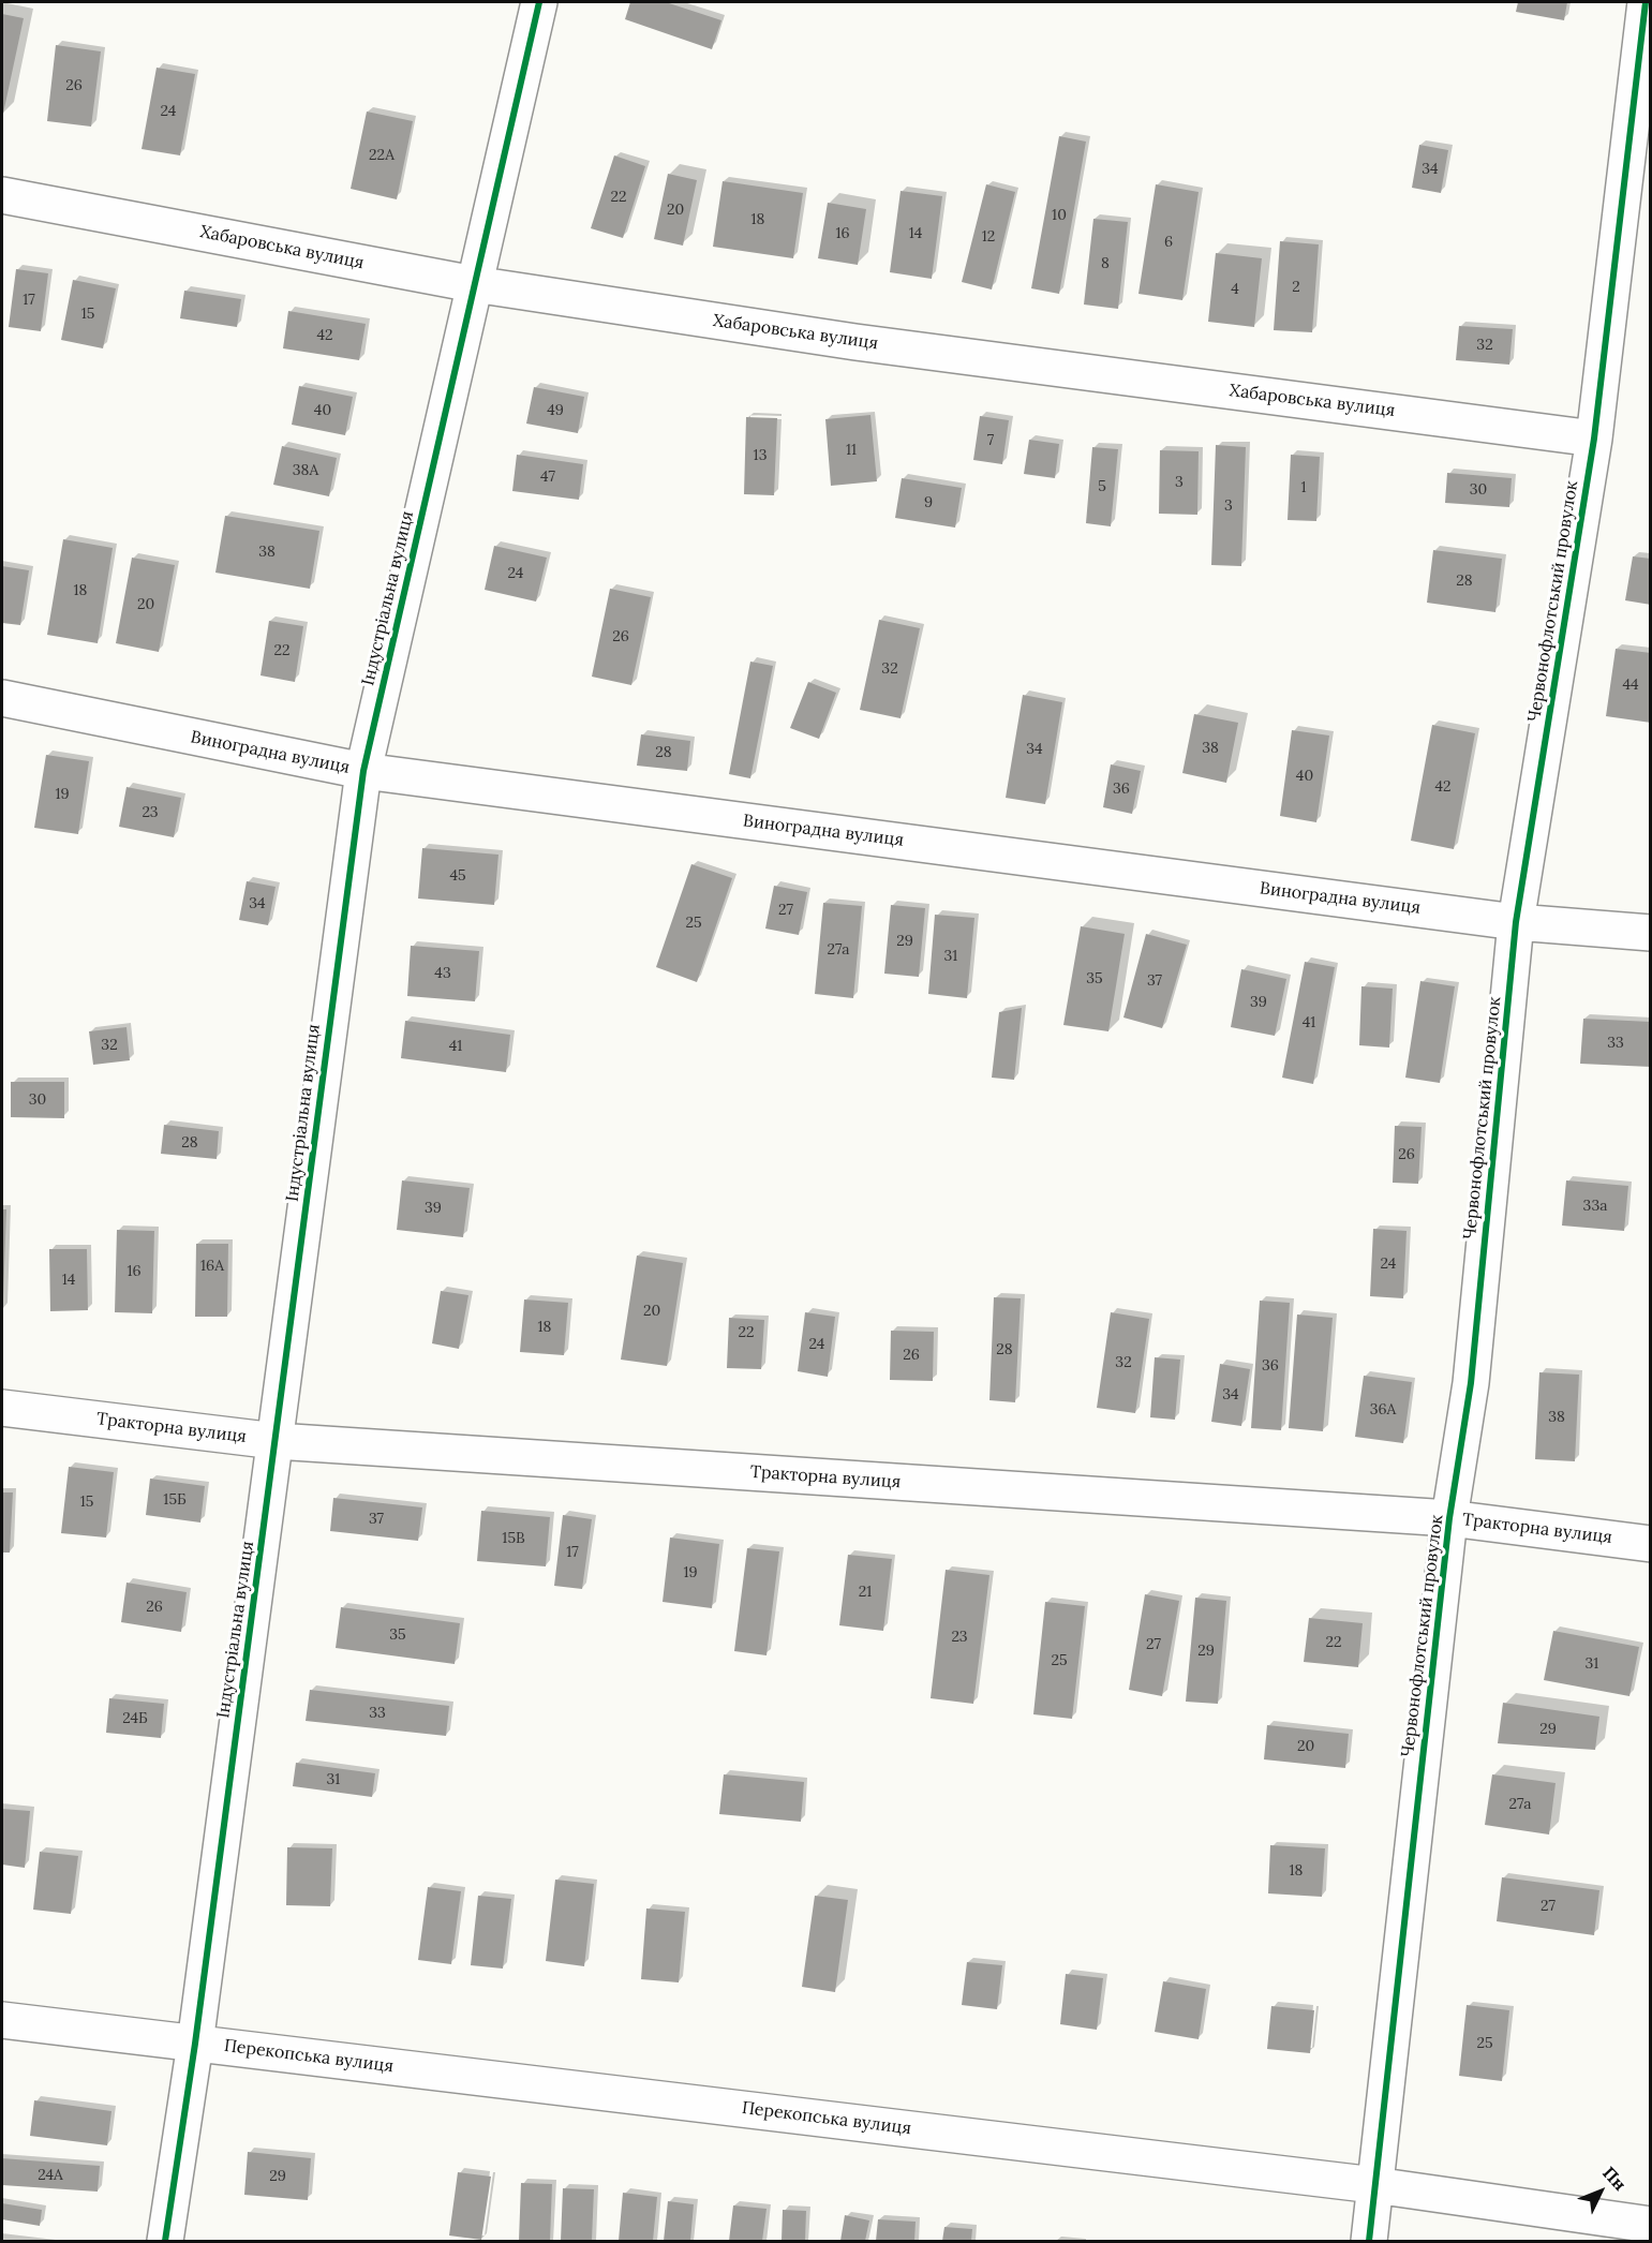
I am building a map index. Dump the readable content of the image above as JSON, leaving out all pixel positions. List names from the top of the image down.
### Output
{
  "streets": {
    "street": [
      "Хабаровська вулиця",
      "Індустріальна вулиця",
      "Червонофлотський провулок",
      "Виноградна вулиця",
      "Тракторна вулиця",
      "Перекопська вулиця"
    ]
  },
  "crossings": [
    ["Хабаровська вулиця", "Індустріальна вулиця"],
    ["Хабаровська вулиця", "Червонофлотський провулок"],
    ["Індустріальна вулиця", "Виноградна вулиця"],
    ["Індустріальна вулиця", "Тракторна вулиця"],
    ["Індустріальна вулиця", "Перекопська вулиця"],
    ["Червонофлотський провулок", "Виноградна вулиця"],
    ["Червонофлотський провулок", "Тракторна вулиця"],
    ["Червонофлотський провулок", "Перекопська вулиця"]
  ],
  "house_numbers": [
    "26",
    "24",
    "22А",
    "34",
    "22",
    "20",
    "10",
    "18",
    "16",
    "14",
    "12",
    "6",
    "8",
    "2",
    "4",
    "17",
    "15",
    "42",
    "32",
    "40",
    "49",
    "7",
    "11",
    "13",
    "38А",
    "47",
    "3",
    "5",
    "1",
    "30",
    "9",
    "3",
    "38",
    "24",
    "28",
    "18",
    "20",
    "26",
    "22",
    "32",
    "44",
    "38",
    "34",
    "28",
    "40",
    "42",
    "36",
    "19",
    "23",
    "45",
    "34",
    "27",
    "25",
    "29",
    "27а",
    "31",
    "43",
    "35",
    "37",
    "39",
    "41",
    "33",
    "32",
    "41",
    "30",
    "28",
    "26",
    "33а",
    "39",
    "24",
    "16А",
    "16",
    "14",
    "20",
    "18",
    "22",
    "24",
    "28",
    "26",
    "32",
    "36",
    "34",
    "36А",
    "38",
    "15Б",
    "15",
    "37",
    "15В",
    "17",
    "19",
    "21",
    "26",
    "35",
    "23",
    "22",
    "27",
    "29",
    "25",
    "31",
    "33",
    "24Б",
    "29",
    "20",
    "31",
    "27а",
    "18",
    "27",
    "25",
    "24А",
    "29"
  ],
  "north": "top right"
}
